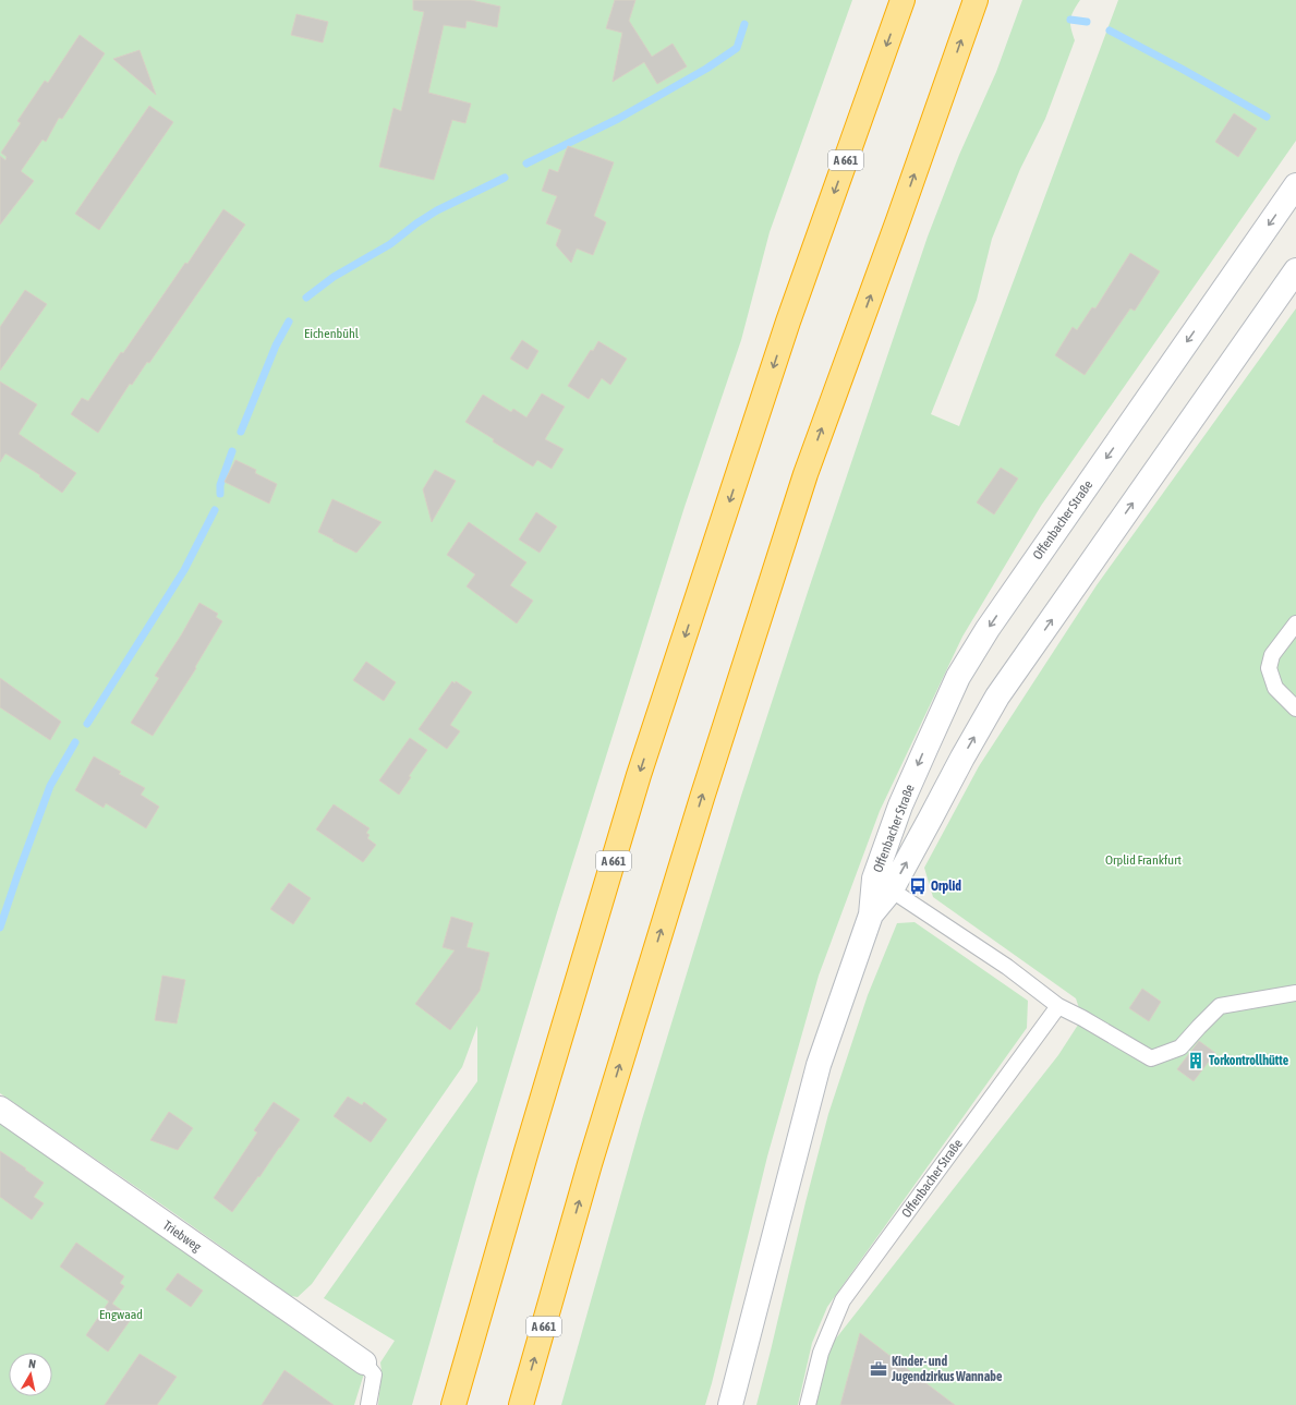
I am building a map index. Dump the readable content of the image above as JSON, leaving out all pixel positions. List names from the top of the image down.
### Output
{
  "streets": {
    "highway": ["A 661"],
    "main road": ["Offenbacher Straße", "Triebweg"]
  },
  "parks": ["Eichenbühl", "Orplid Frankfurt", "Engwaad"],
  "places": {
    "bus stop": ["Orplid"],
    "building": ["Torkontrollhütte"],
    "office": ["Kinder- und Jugendzirkus Wannabe"]
  },
  "north": "top"
}
